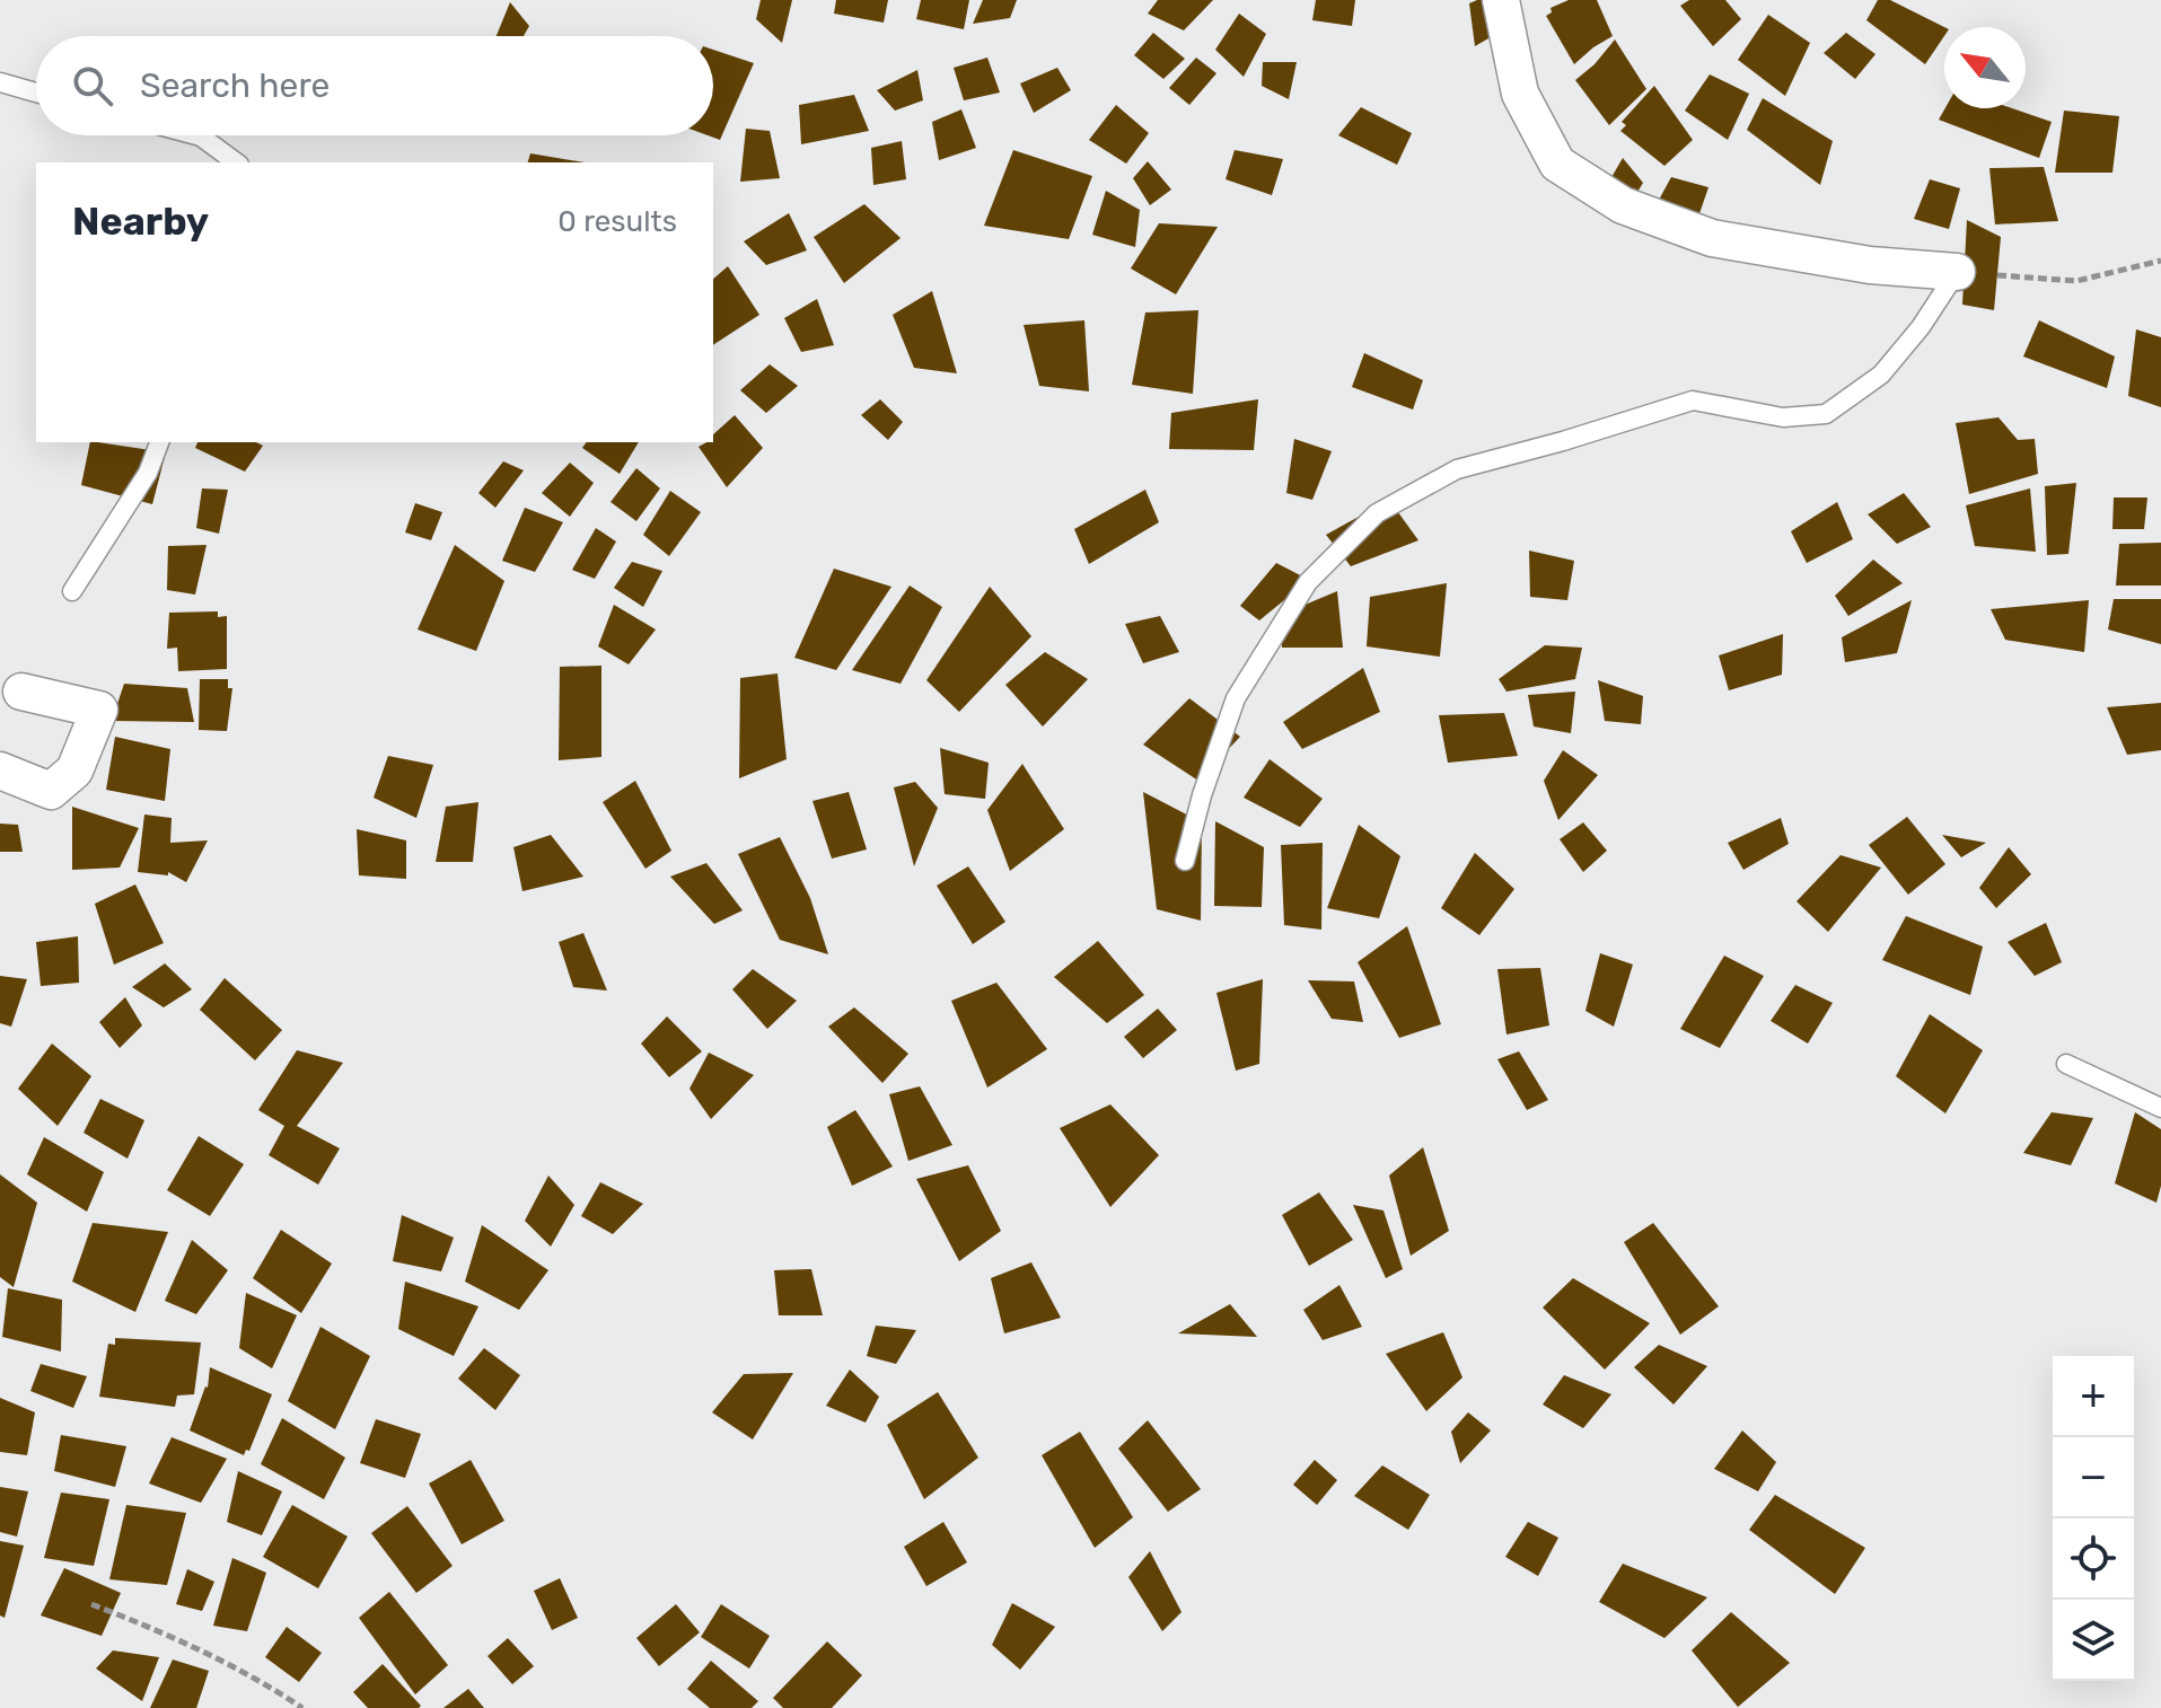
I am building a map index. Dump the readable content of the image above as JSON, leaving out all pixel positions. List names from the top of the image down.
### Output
{
  "north": "top left",
  "page": {
    "search": "Search here",
    "heading": ["Nearby", "0 results"],
    "map_buttons": ["+", "−"]
  }
}
